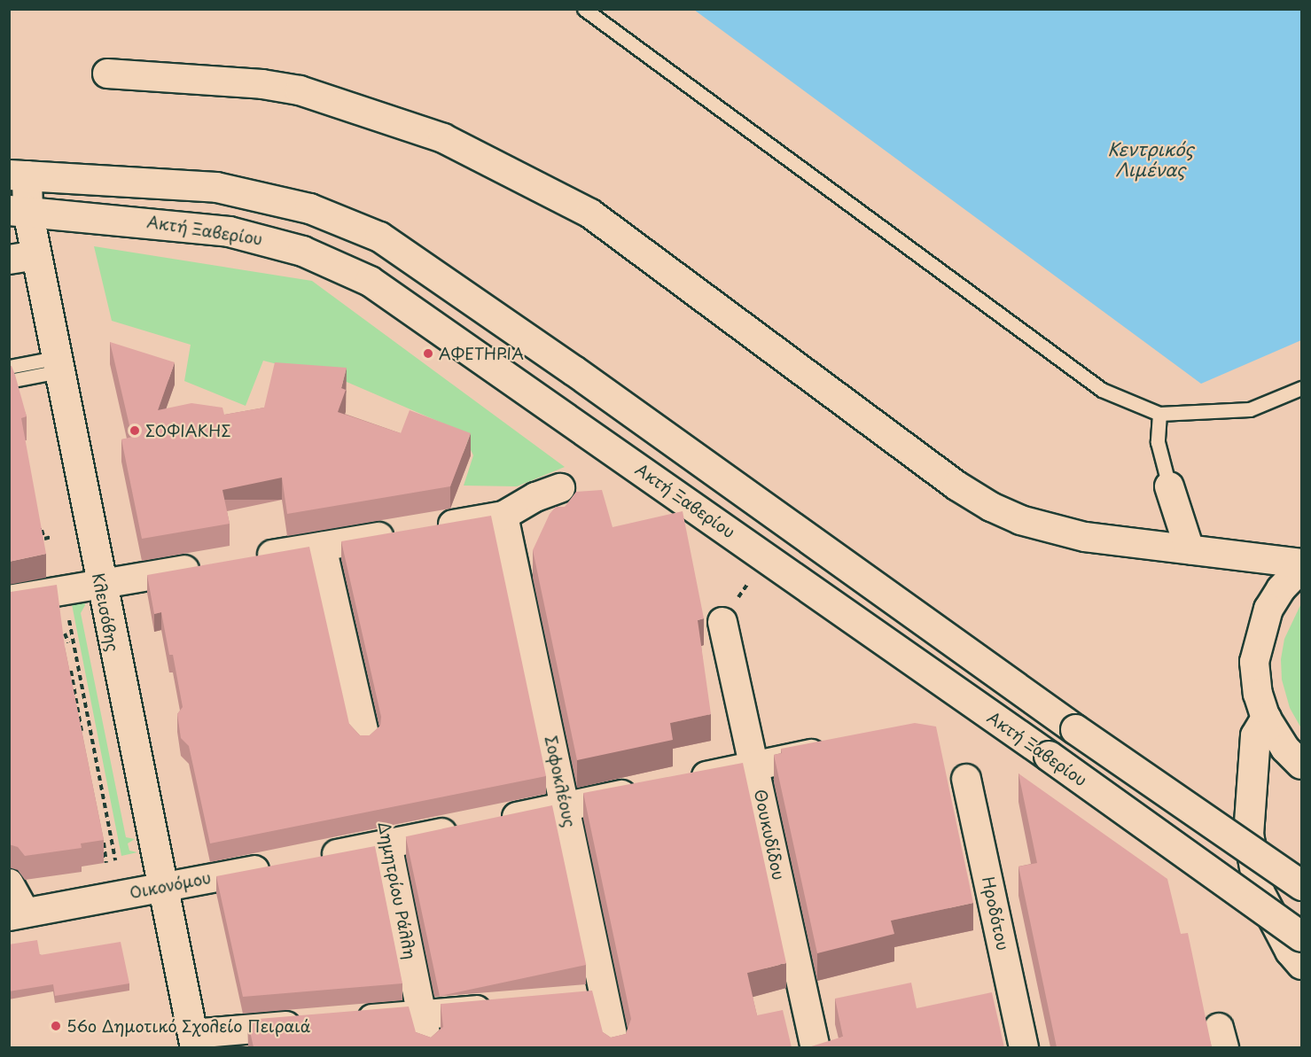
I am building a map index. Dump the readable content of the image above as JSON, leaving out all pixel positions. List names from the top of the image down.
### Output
{
  "streets": {
    "main road": ["Ακτή Ξαβερίου", "Κλεισόβης"],
    "street": [
      "Σοφοκλέους",
      "Θουκυδίδου",
      "Οικονόμου",
      "Δημητρίου Ράλλη",
      "Ηροδότου"
    ]
  },
  "crossings": [
    ["Ακτή Ξαβερίου", "Κλεισόβης"],
    ["Κλεισόβης", "Οικονόμου"]
  ],
  "water": ["Κεντρικός Λιμένας"],
  "places": ["ΑΦΕΤΗΡΙΑ", "ΣΟΦΙΑΚΗΣ", "56ο Δημοτικό Σχολείο Πειραιά"]
}
